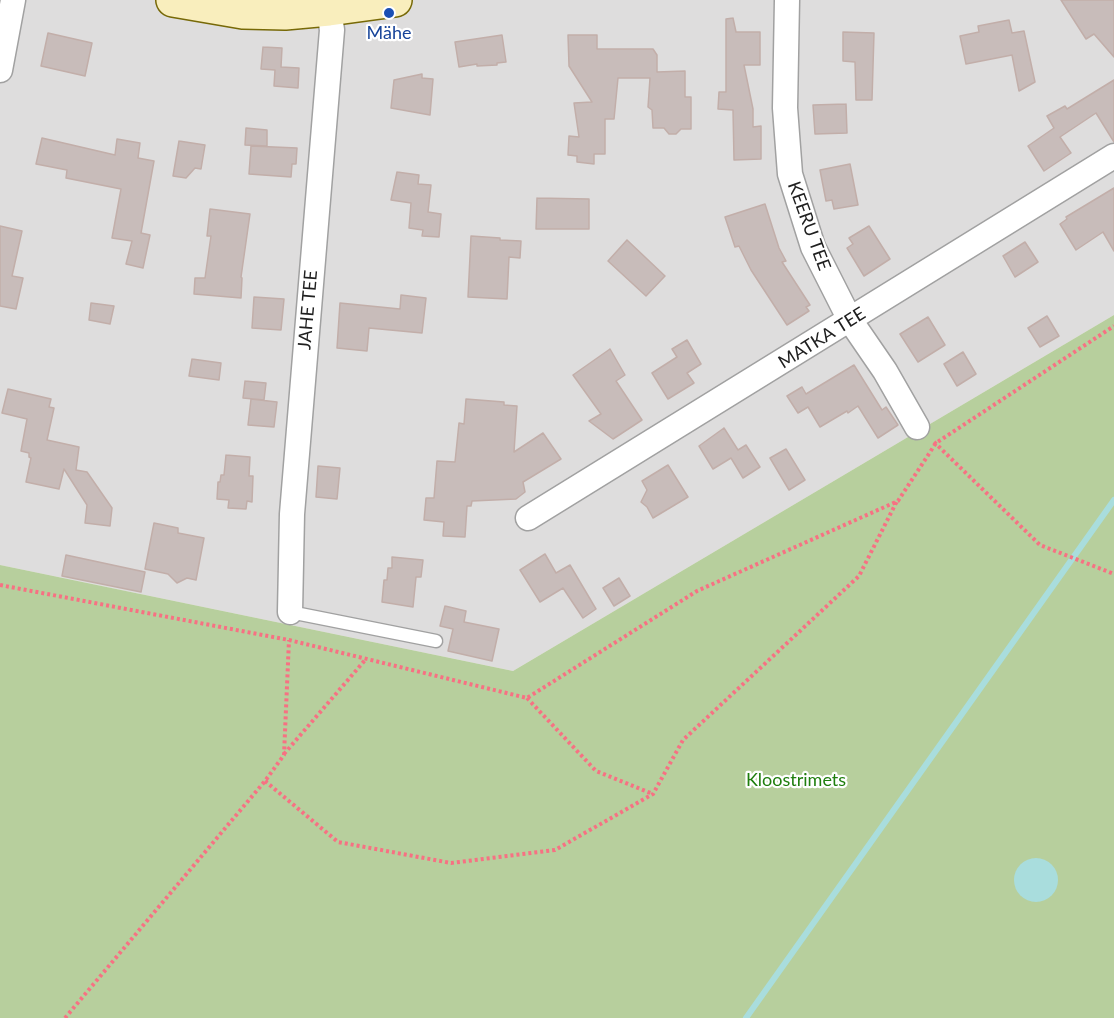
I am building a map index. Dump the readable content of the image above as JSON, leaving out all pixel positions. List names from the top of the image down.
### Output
{
  "streets": {
    "street": ["KEERU TEE", "JAHE TEE", "MATKA TEE"]
  },
  "crossings": [
    ["KEERU TEE", "MATKA TEE"]
  ],
  "parks": ["Kloostrimets"],
  "places": ["Mähe"]
}
